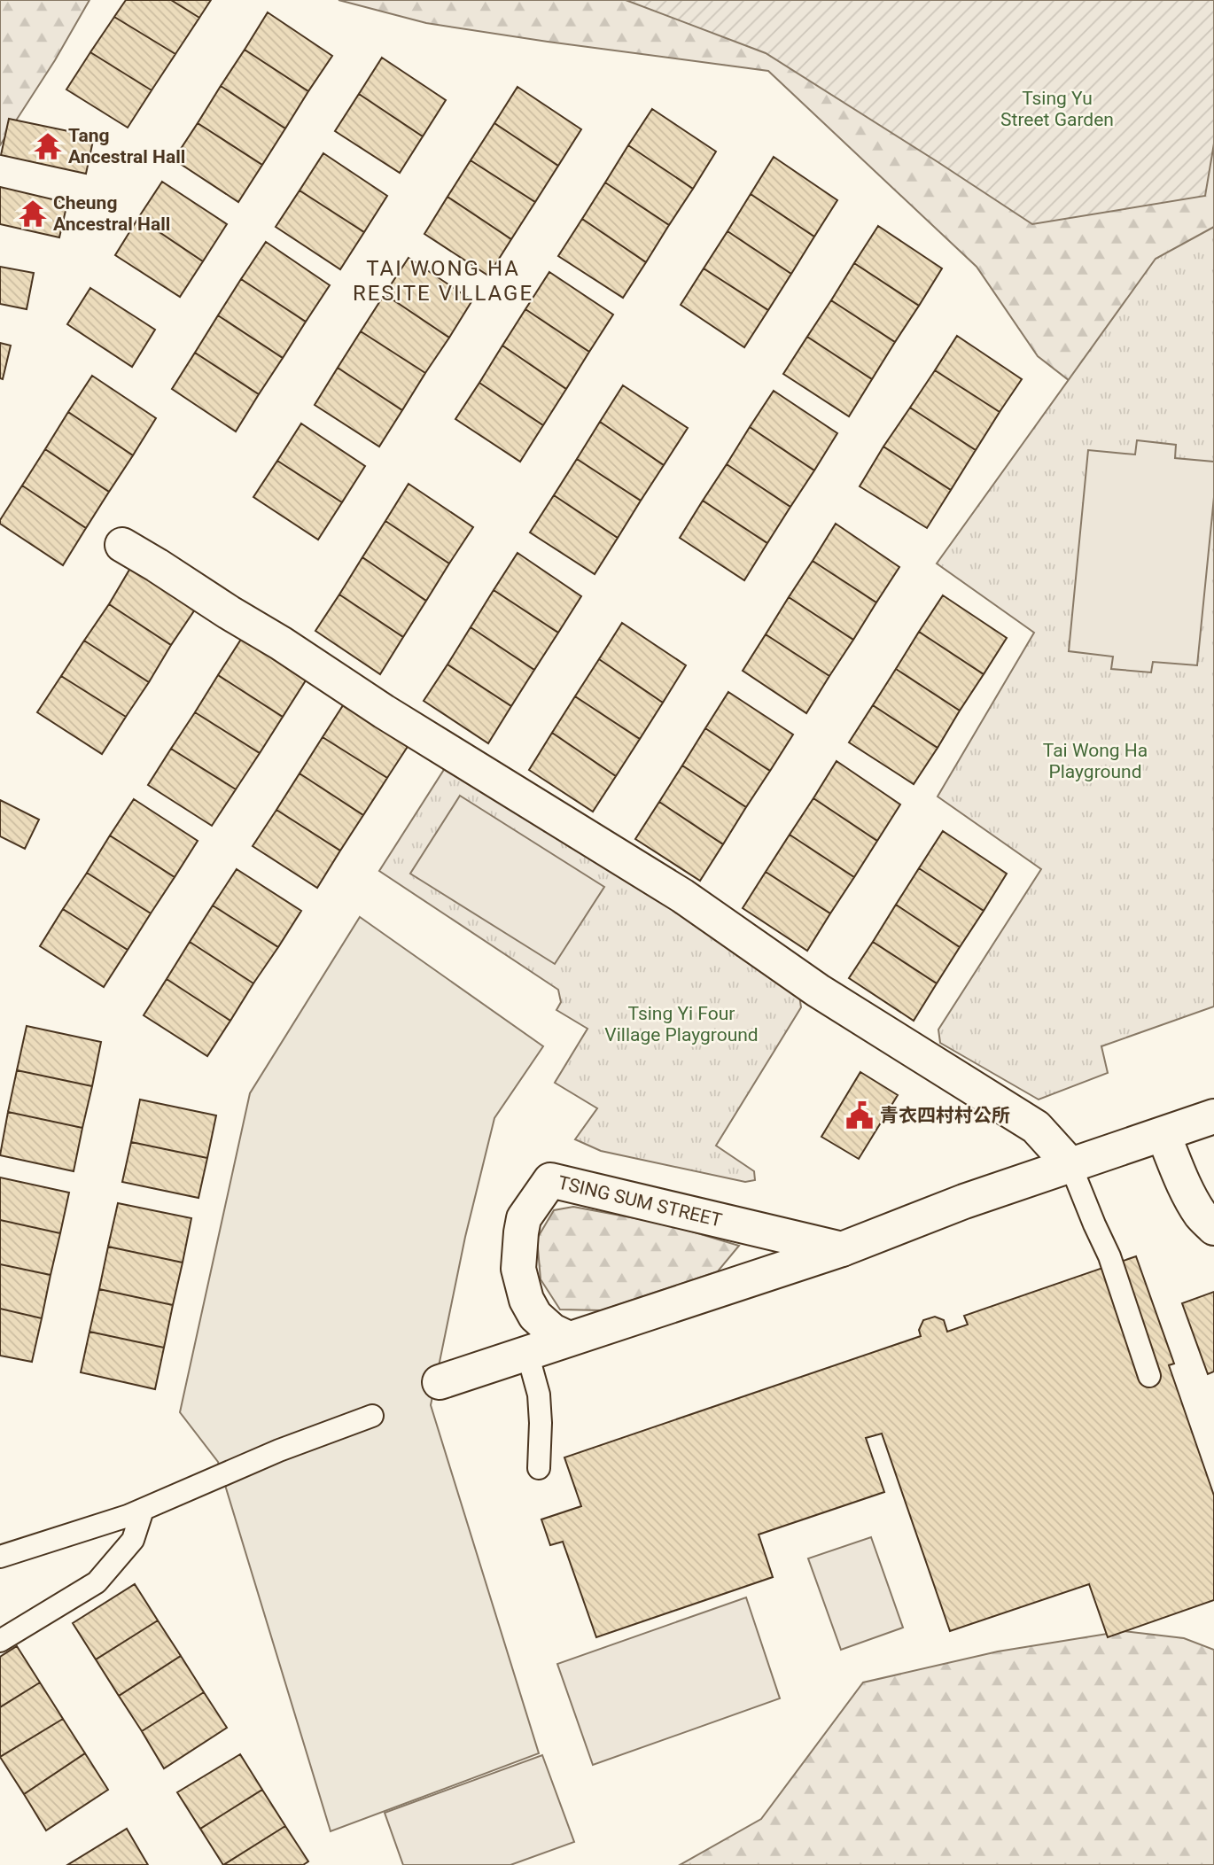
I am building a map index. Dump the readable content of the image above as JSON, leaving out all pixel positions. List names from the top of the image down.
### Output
{
  "streets": {
    "street": ["TSING SUM STREET"]
  },
  "districts": ["TAI WONG HA RESITE VILLAGE"],
  "parks": ["Tsing Yu Street Garden", "Tai Wong Ha Playground", "Tsing Yi Four Village Playground"],
  "places": {
    "temple": ["Tang Ancestral Hall", "Cheung Ancestral Hall"],
    "public building": ["青衣四村村公所"]
  }
}
